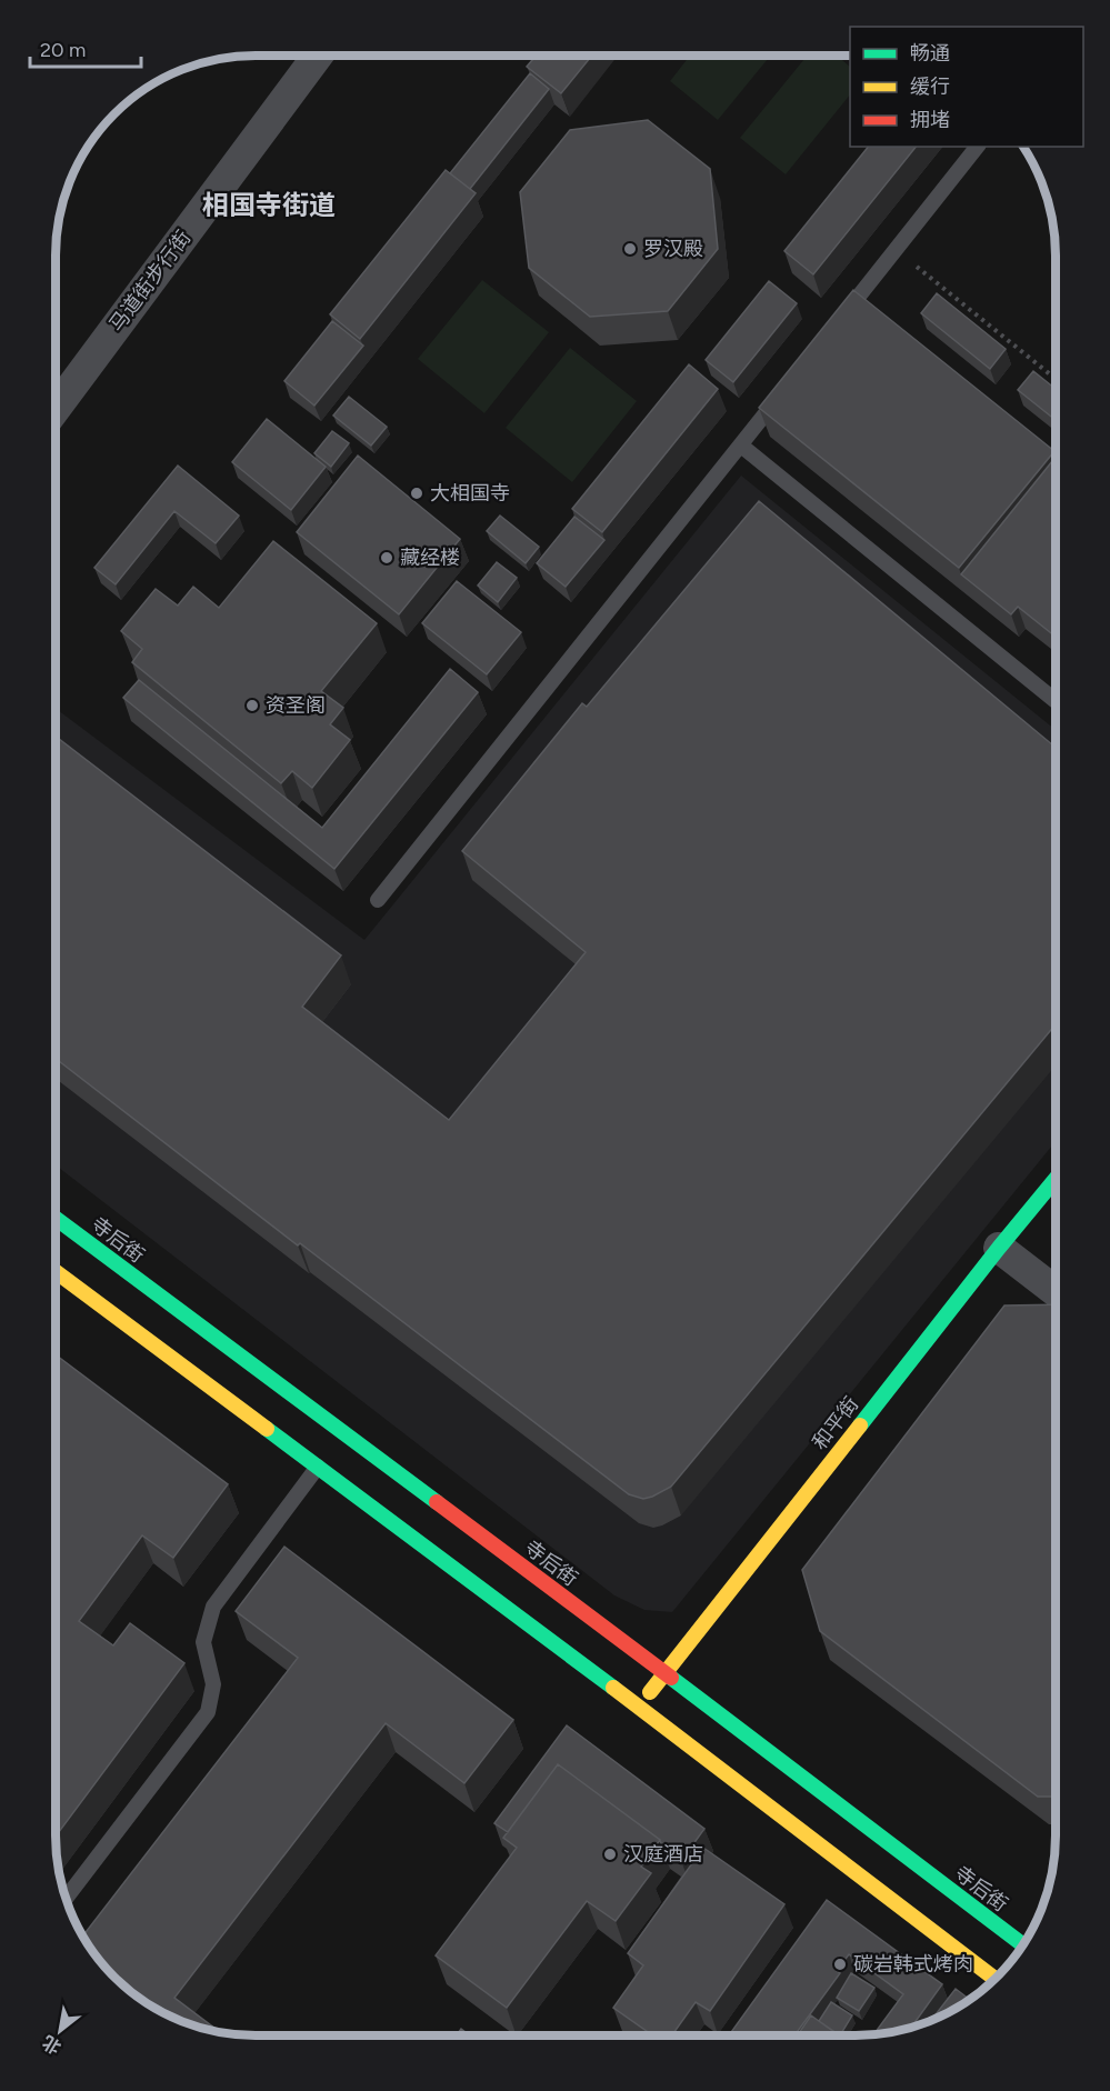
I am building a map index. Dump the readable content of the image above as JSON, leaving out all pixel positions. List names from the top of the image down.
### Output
{
  "streets": {
    "street": ["马道街步行街", "寺后街", "和平街"]
  },
  "crossings": [
    ["寺后街", "和平街"]
  ],
  "districts": ["相国寺街道"],
  "places": [
    "罗汉殿",
    "大相国寺",
    "藏经楼",
    "资圣阁",
    "汉庭酒店",
    "碳岩韩式烤肉"
  ],
  "legend": ["畅通", "缓行", "拥堵"],
  "scale_bar": "20 m",
  "north": "bottom left"
}
